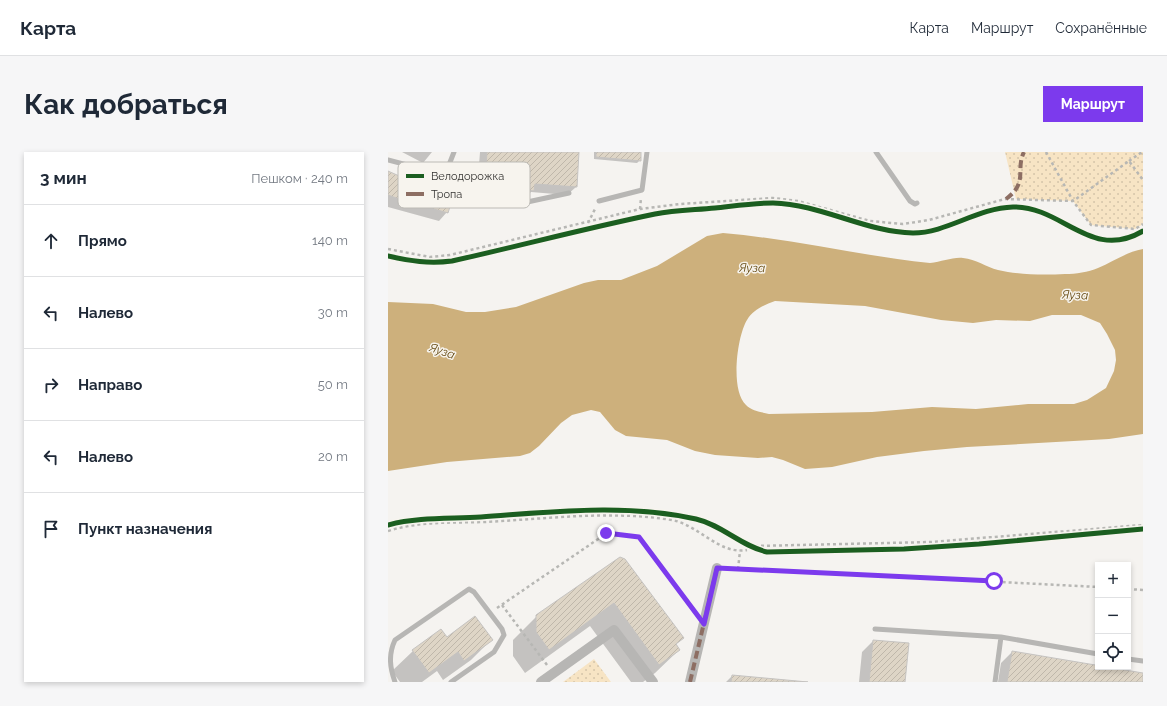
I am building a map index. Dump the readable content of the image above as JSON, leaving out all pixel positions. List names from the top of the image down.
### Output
{
  "water": ["Яуза"],
  "legend": ["Велодорожка", "Тропа"],
  "page": {
    "header": "Карта",
    "nav": ["Карта", "Маршрут", "Сохранённые"],
    "buttons": "Маршрут",
    "title": "Как добраться",
    "heading": ["3 мин", "Пешком · 240 m"],
    "list": [
      ["Прямо", "140 m"],
      ["Налево", "30 m"],
      ["Направо", "50 m"],
      ["Налево", "20 m"],
      "Пункт назначения"
    ],
    "map_buttons": ["+", "−"]
  }
}
